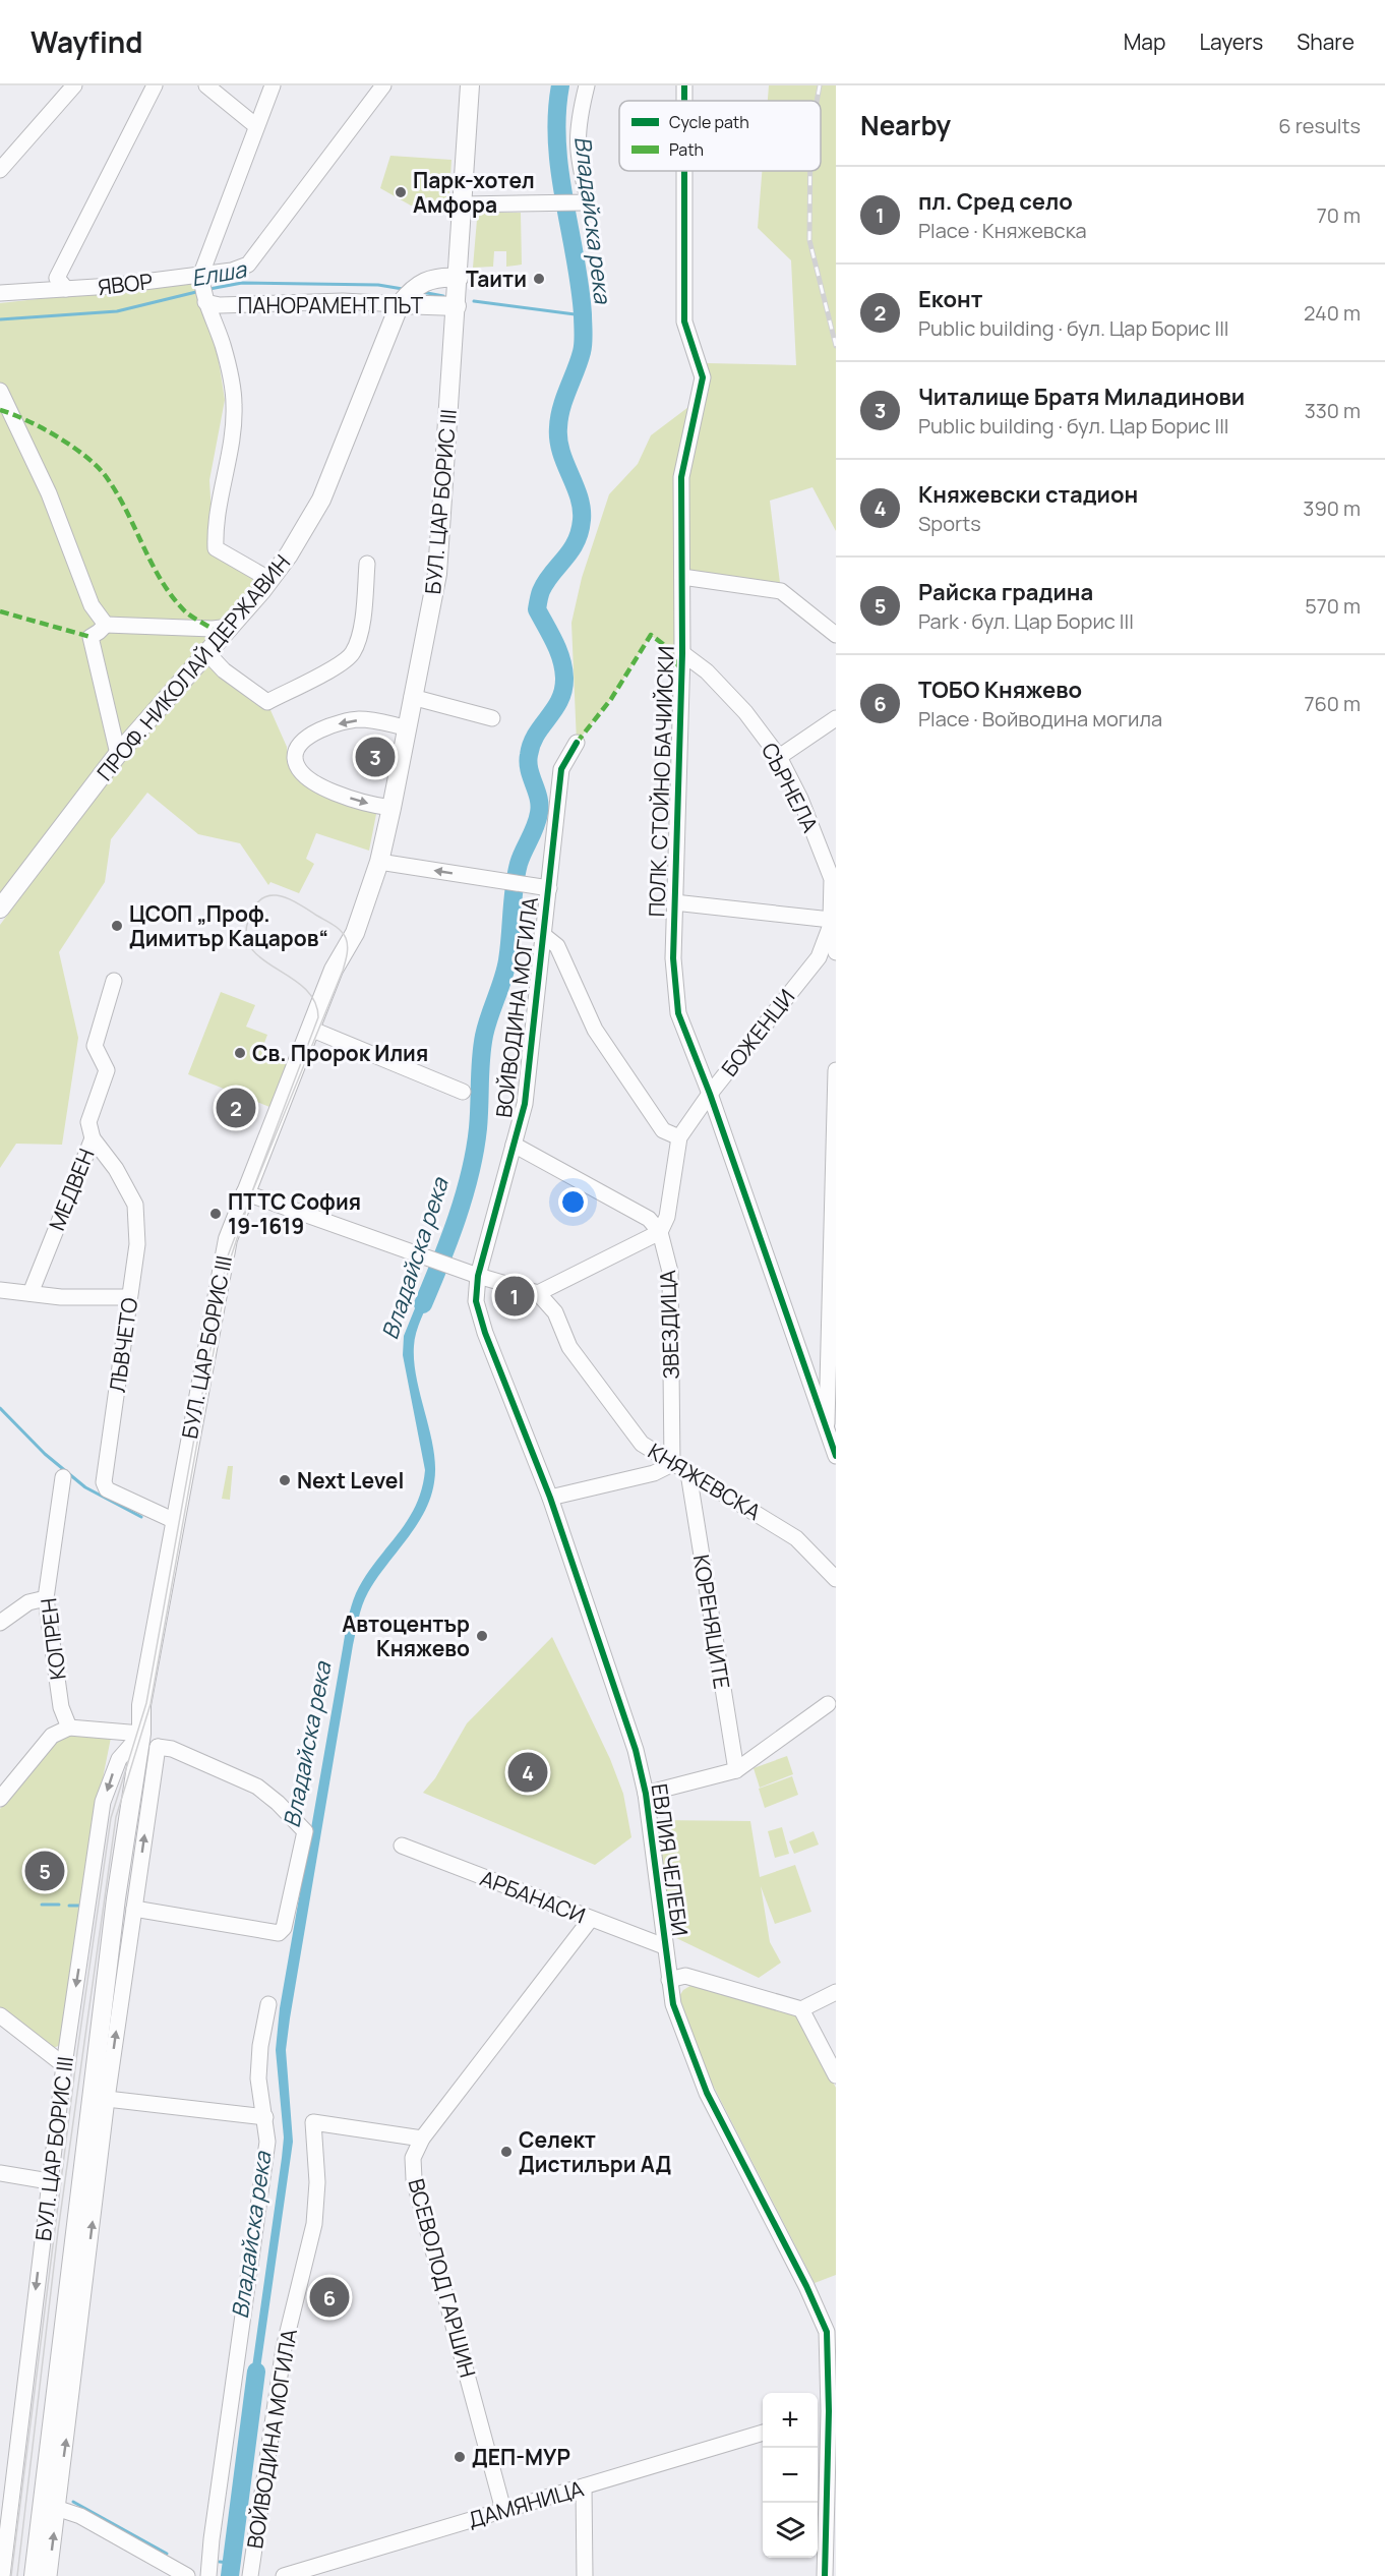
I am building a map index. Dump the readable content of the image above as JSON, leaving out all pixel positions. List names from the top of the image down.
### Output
{
  "streets": {
    "main road": ["ПАНОРАМЕНТ ПЪТ", "БУЛ. ЦАР БОРИС III", "ПРОФ. НИКОЛАЙ ДЕРЖАВИН"],
    "street": [
      "ЯВОР",
      "ПОЛК. СТОЙНО БАЧИЙСКИ",
      "СЪРНЕЛА",
      "ВОЙВОДИНА МОГИЛА",
      "БОЖЕНЦИ",
      "МЕДВЕН",
      "ЗВЕЗДИЦА",
      "ЛЪВЧЕТО",
      "КНЯЖЕВСКА",
      "КОРЕНЯЦИТЕ",
      "КОПРЕН",
      "ЕВЛИЯ ЧЕЛЕБИ",
      "АРБАНАСИ",
      "ВСЕВОЛОД ГАРШИН",
      "ДАМЯНИЦА"
    ]
  },
  "crossings": [
    ["ПАНОРАМЕНТ ПЪТ", "БУЛ. ЦАР БОРИС III"],
    ["ПАНОРАМЕНТ ПЪТ", "ПРОФ. НИКОЛАЙ ДЕРЖАВИН"],
    ["БУЛ. ЦАР БОРИС III", "ЛЪВЧЕТО"],
    ["ПОЛК. СТОЙНО БАЧИЙСКИ", "СЪРНЕЛА"],
    ["ПОЛК. СТОЙНО БАЧИЙСКИ", "БОЖЕНЦИ"],
    ["СЪРНЕЛА", "БОЖЕНЦИ"],
    ["ВОЙВОДИНА МОГИЛА", "ЕВЛИЯ ЧЕЛЕБИ"],
    ["ВОЙВОДИНА МОГИЛА", "ВСЕВОЛОД ГАРШИН"],
    ["БОЖЕНЦИ", "ЗВЕЗДИЦА"],
    ["МЕДВЕН", "ЛЪВЧЕТО"],
    ["ЗВЕЗДИЦА", "КНЯЖЕВСКА"],
    ["КНЯЖЕВСКА", "КОРЕНЯЦИТЕ"],
    ["ЕВЛИЯ ЧЕЛЕБИ", "АРБАНАСИ"],
    ["АРБАНАСИ", "ВСЕВОЛОД ГАРШИН"],
    ["ВСЕВОЛОД ГАРШИН", "ДАМЯНИЦА"]
  ],
  "water": ["Владайска река", "Елша"],
  "places": [
    "Парк-хотел Амфора",
    "Таити",
    "ЦСОП „Проф. Димитър Кацаров“",
    "Св. Пророк Илия",
    "ПТТС София 19-1619",
    "Next Level",
    "Автоцентър Княжево",
    "Селект Дистилъри АД",
    "ДЕП-МУР"
  ],
  "legend": ["Cycle path", "Path"],
  "page": {
    "header": "Wayfind",
    "nav": ["Map", "Layers", "Share"],
    "heading": ["Nearby", "6 results"],
    "list": [
      {
        "mark": "1",
        "name": "пл. Сред село",
        "note": "Place · Княжевска",
        "value": "70 m"
      },
      {
        "mark": "2",
        "name": "Еконт",
        "note": "Public building · бул. Цар Борис III",
        "value": "240 m"
      },
      {
        "mark": "3",
        "name": "Читалище Братя Миладинови",
        "note": "Public building · бул. Цар Борис III",
        "value": "330 m"
      },
      {
        "mark": "4",
        "name": "Княжевски стадион",
        "note": "Sports",
        "value": "390 m"
      },
      {
        "mark": "5",
        "name": "Райска градина",
        "note": "Park · бул. Цар Борис III",
        "value": "570 m"
      },
      {
        "mark": "6",
        "name": "ТОБО Княжево",
        "note": "Place · Войводина могила",
        "value": "760 m"
      }
    ],
    "pins": [
      "3",
      "2",
      "1",
      "4",
      "5",
      "6"
    ],
    "map_buttons": ["+", "−"]
  }
}
